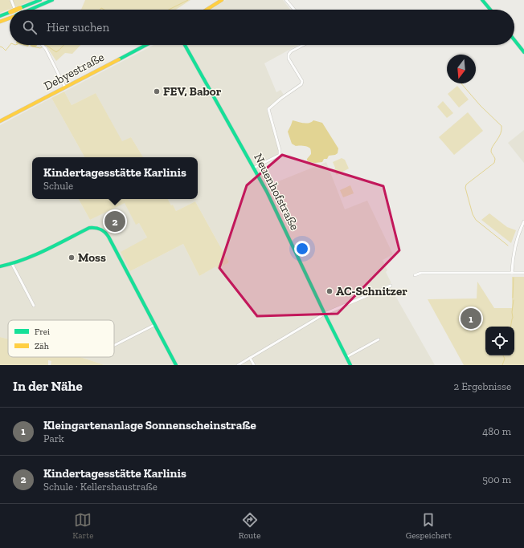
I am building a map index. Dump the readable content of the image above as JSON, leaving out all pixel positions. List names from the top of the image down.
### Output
{
  "streets": {
    "main road": ["Debyestraße", "Neuenhofstraße"]
  },
  "places": ["FEV, Babor", "Moss", "AC-Schnitzer"],
  "legend": ["Frei", "Zäh"],
  "north": "bottom",
  "page": {
    "search": "Hier suchen",
    "popup": ["Kindertagesstätte Karlinis", "Schule"],
    "pins": ["2", "1"],
    "heading": ["In der Nähe", "2 Ergebnisse"],
    "list": [
      {
        "mark": "1",
        "name": "Kleingartenanlage Sonnenscheinstraße",
        "note": "Park",
        "value": "480 m"
      },
      {
        "mark": "2",
        "name": "Kindertagesstätte Karlinis",
        "note": "Schule · Kellershaustraße",
        "value": "500 m"
      }
    ],
    "nav": ["Karte", "Route", "Gespeichert"]
  }
}
